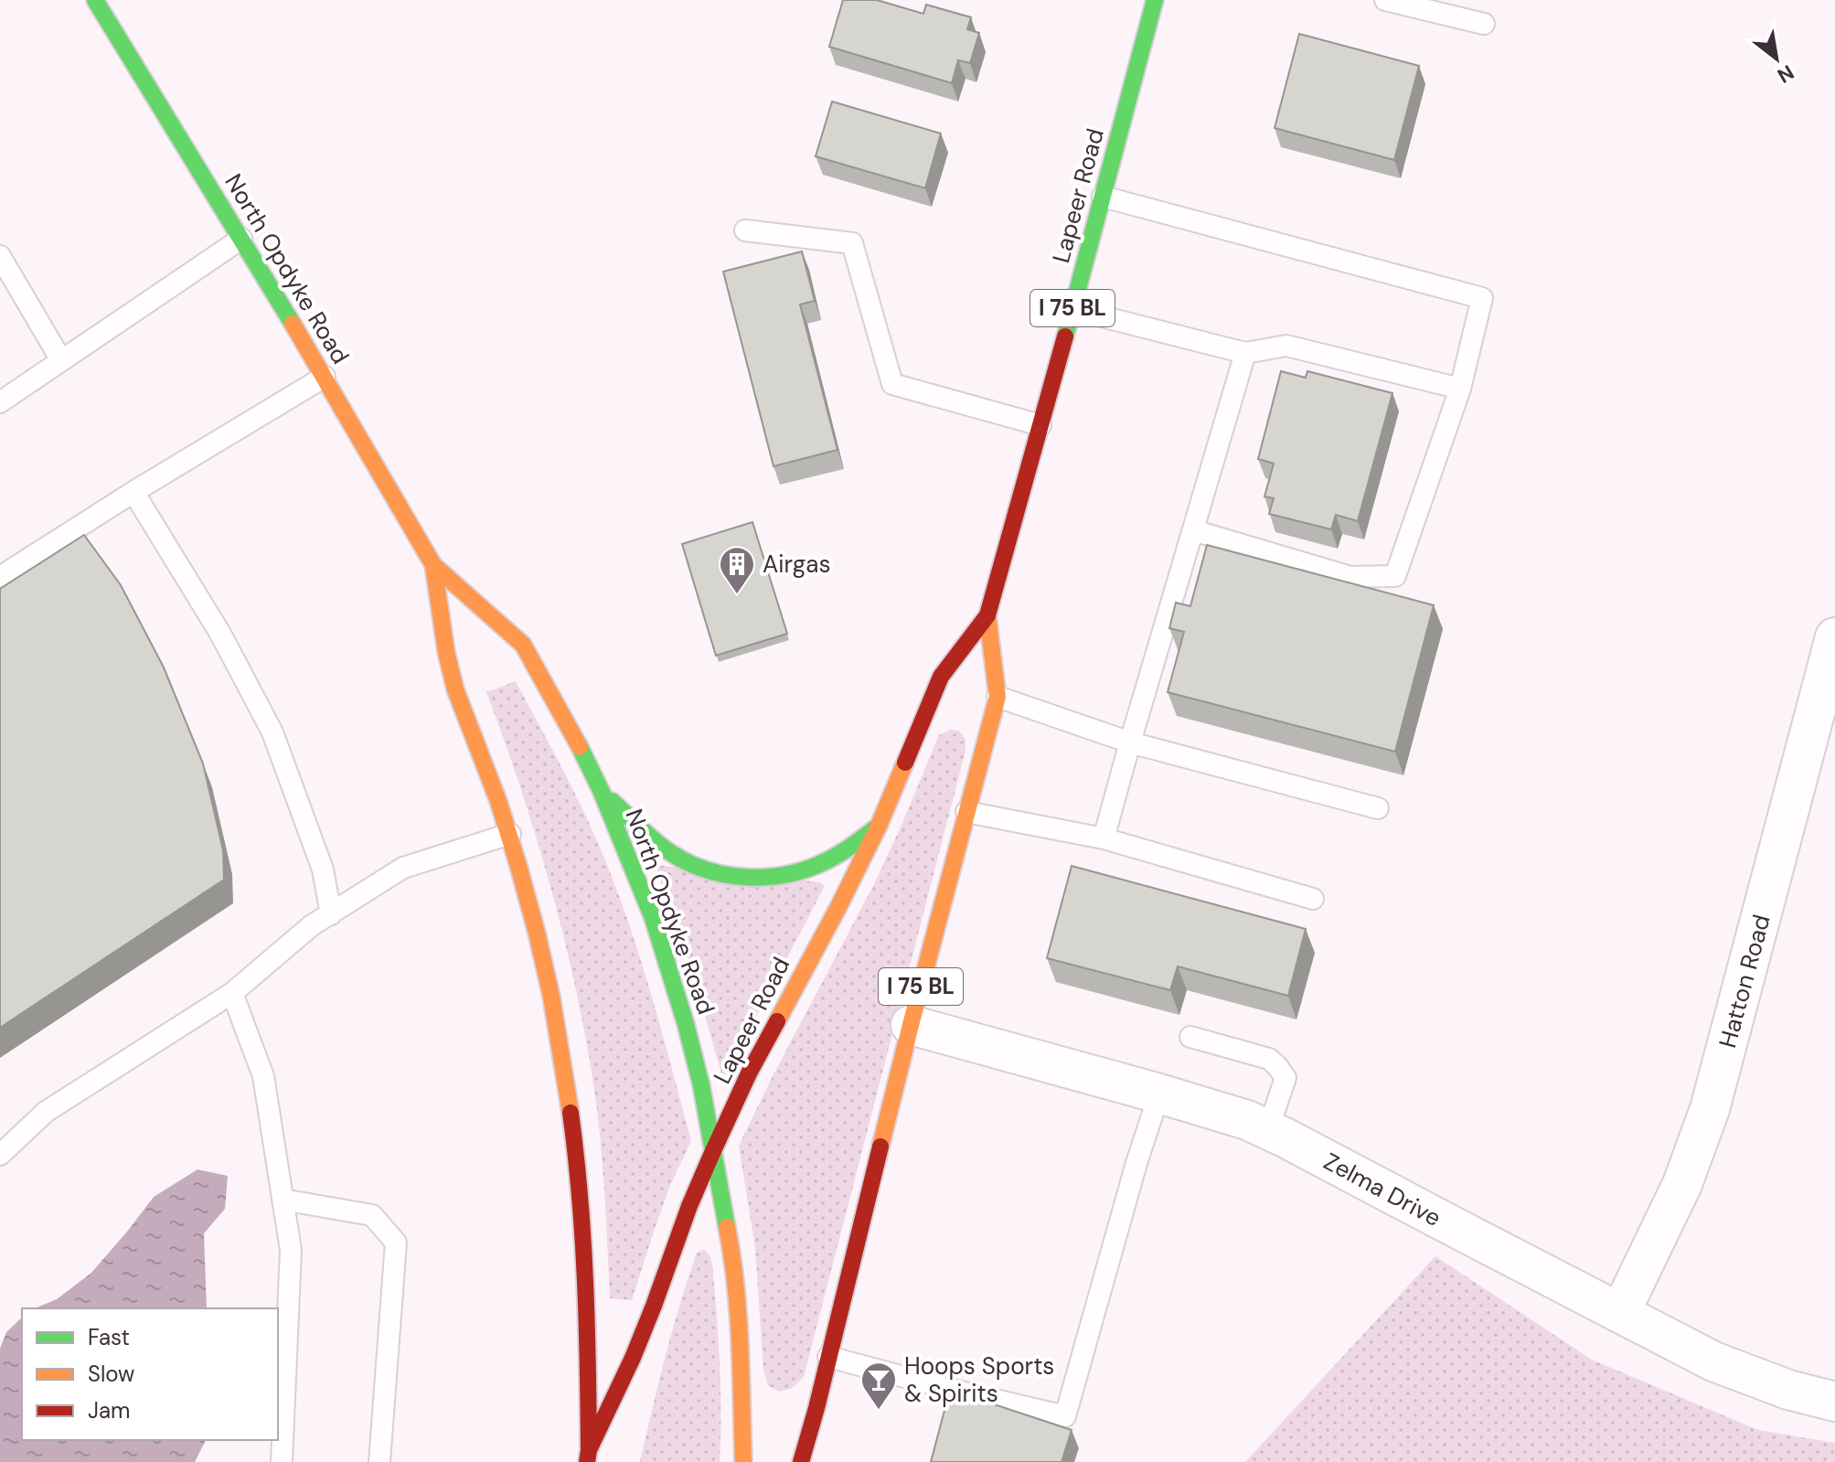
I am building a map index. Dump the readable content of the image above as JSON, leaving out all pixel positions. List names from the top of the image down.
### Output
{
  "streets": {
    "main road": ["Lapeer Road", "North Opdyke Road", "I 75 BL"],
    "street": ["Hatton Road", "Zelma Drive"]
  },
  "crossings": [
    ["Lapeer Road", "North Opdyke Road"],
    ["Lapeer Road", "Zelma Drive"],
    ["Hatton Road", "Zelma Drive"]
  ],
  "places": {
    "building": ["Airgas"],
    "bar": ["Hoops Sports & Spirits"]
  },
  "legend": ["Fast", "Slow", "Jam"],
  "north": "bottom right"
}
